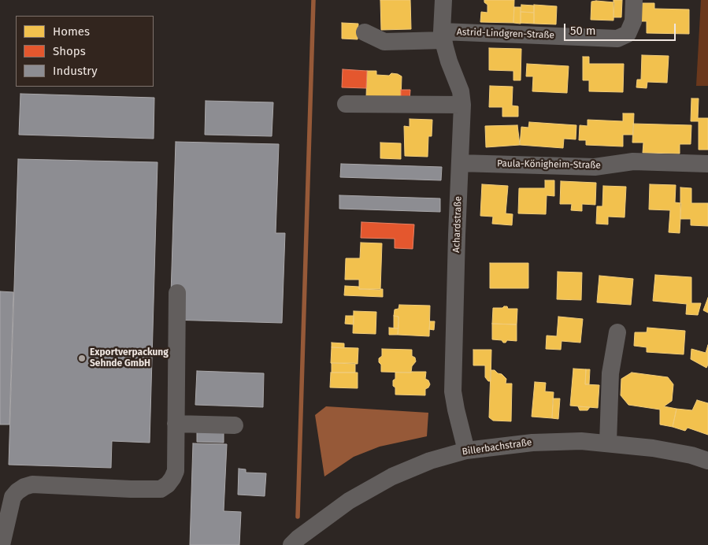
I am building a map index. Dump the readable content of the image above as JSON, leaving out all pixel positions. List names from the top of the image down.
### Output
{
  "streets": {
    "street": [
      "Astrid-Lindgren-Straße",
      "Paula-Königheim-Straße",
      "Achardstraße",
      "Billerbachstraße"
    ]
  },
  "crossings": [
    ["Astrid-Lindgren-Straße", "Achardstraße"],
    ["Paula-Königheim-Straße", "Achardstraße"],
    ["Achardstraße", "Billerbachstraße"]
  ],
  "places": ["Exportverpackung Sehnde GmbH"],
  "legend": ["Homes", "Shops", "Industry"],
  "scale_bar": "50 m"
}
